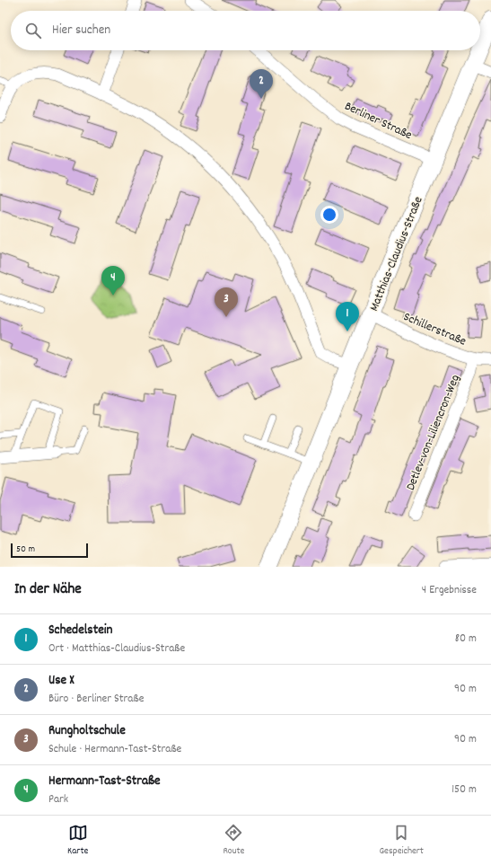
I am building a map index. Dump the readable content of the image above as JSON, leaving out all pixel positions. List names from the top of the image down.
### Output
{
  "streets": {
    "street": [
      "Berliner Straße",
      "Matthias-Claudius-Straße",
      "Schillerstraße",
      "Detlev-von-Liliencron-Weg"
    ]
  },
  "crossings": [
    ["Berliner Straße", "Matthias-Claudius-Straße"],
    ["Matthias-Claudius-Straße", "Schillerstraße"],
    ["Schillerstraße", "Detlev-von-Liliencron-Weg"]
  ],
  "scale_bar": "50 m",
  "page": {
    "search": "Hier suchen",
    "pins": [
      "2",
      "4",
      "3",
      "1"
    ],
    "scale": "50 m",
    "heading": ["In der Nähe", "4 Ergebnisse"],
    "list": [
      {
        "mark": "1",
        "name": "Schedelstein",
        "note": "Ort · Matthias-Claudius-Straße",
        "value": "80 m"
      },
      {
        "mark": "2",
        "name": "Use X",
        "note": "Büro · Berliner Straße",
        "value": "90 m"
      },
      {
        "mark": "3",
        "name": "Rungholtschule",
        "note": "Schule · Hermann-Tast-Straße",
        "value": "90 m"
      },
      {
        "mark": "4",
        "name": "Hermann-Tast-Straße",
        "note": "Park",
        "value": "150 m"
      }
    ],
    "nav": ["Karte", "Route", "Gespeichert"]
  }
}
